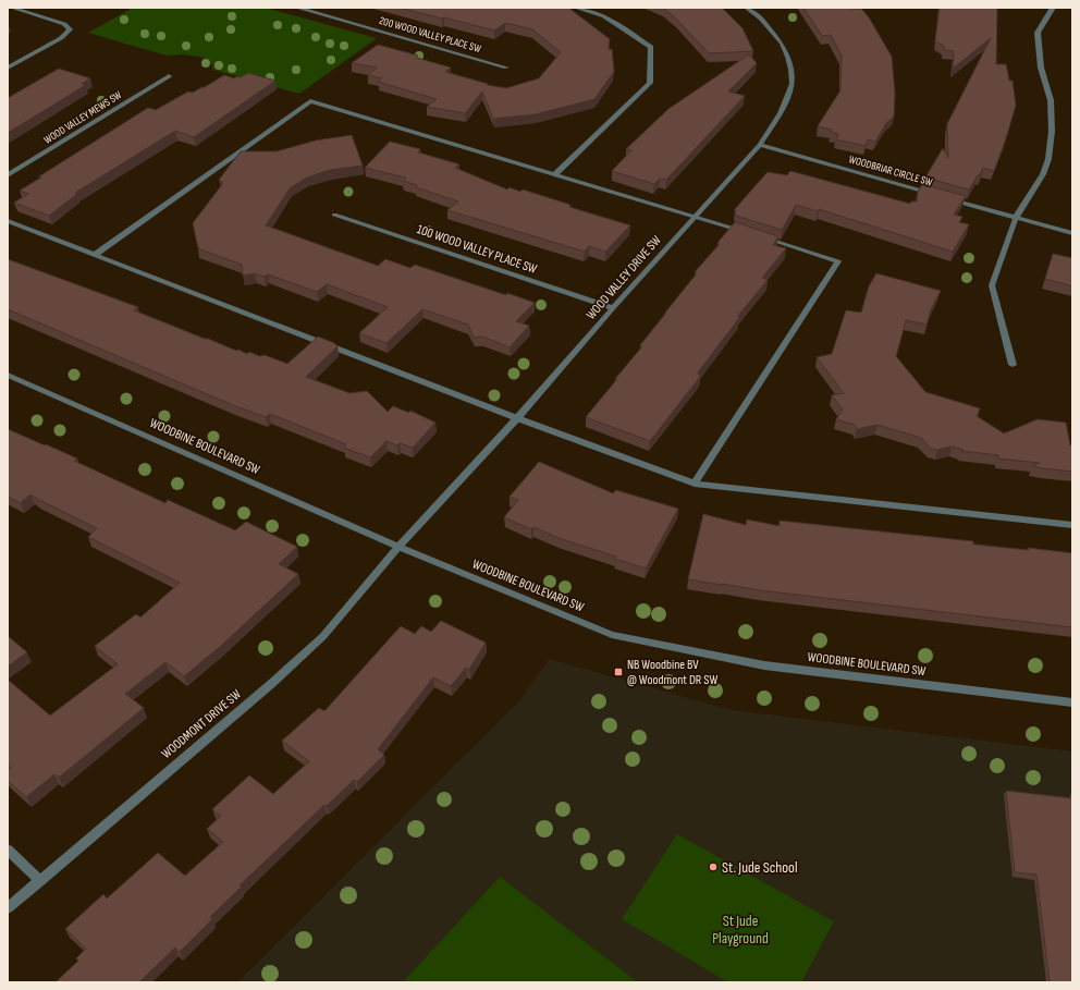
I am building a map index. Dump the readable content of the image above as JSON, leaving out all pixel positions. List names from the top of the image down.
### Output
{
  "streets": {
    "street": [
      "200 WOOD VALLEY PLACE SW",
      "WOOD VALLEY MEWS SW",
      "WOODBRIAR CIRCLE SW",
      "100 WOOD VALLEY PLACE SW",
      "WOOD VALLEY DRIVE SW",
      "WOODBINE BOULEVARD SW",
      "WOODMONT DRIVE SW"
    ]
  },
  "crossings": [
    ["WOODBRIAR CIRCLE SW", "WOOD VALLEY DRIVE SW"],
    ["100 WOOD VALLEY PLACE SW", "WOOD VALLEY DRIVE SW"],
    ["WOOD VALLEY DRIVE SW", "WOODBINE BOULEVARD SW"],
    ["WOOD VALLEY DRIVE SW", "WOODMONT DRIVE SW"],
    ["WOODBINE BOULEVARD SW", "WOODMONT DRIVE SW"]
  ],
  "parks": ["St Jude Playground"],
  "places": {
    "transit": ["NB Woodbine BV @ Woodmont DR SW"],
    "other": ["St. Jude School"]
  }
}
